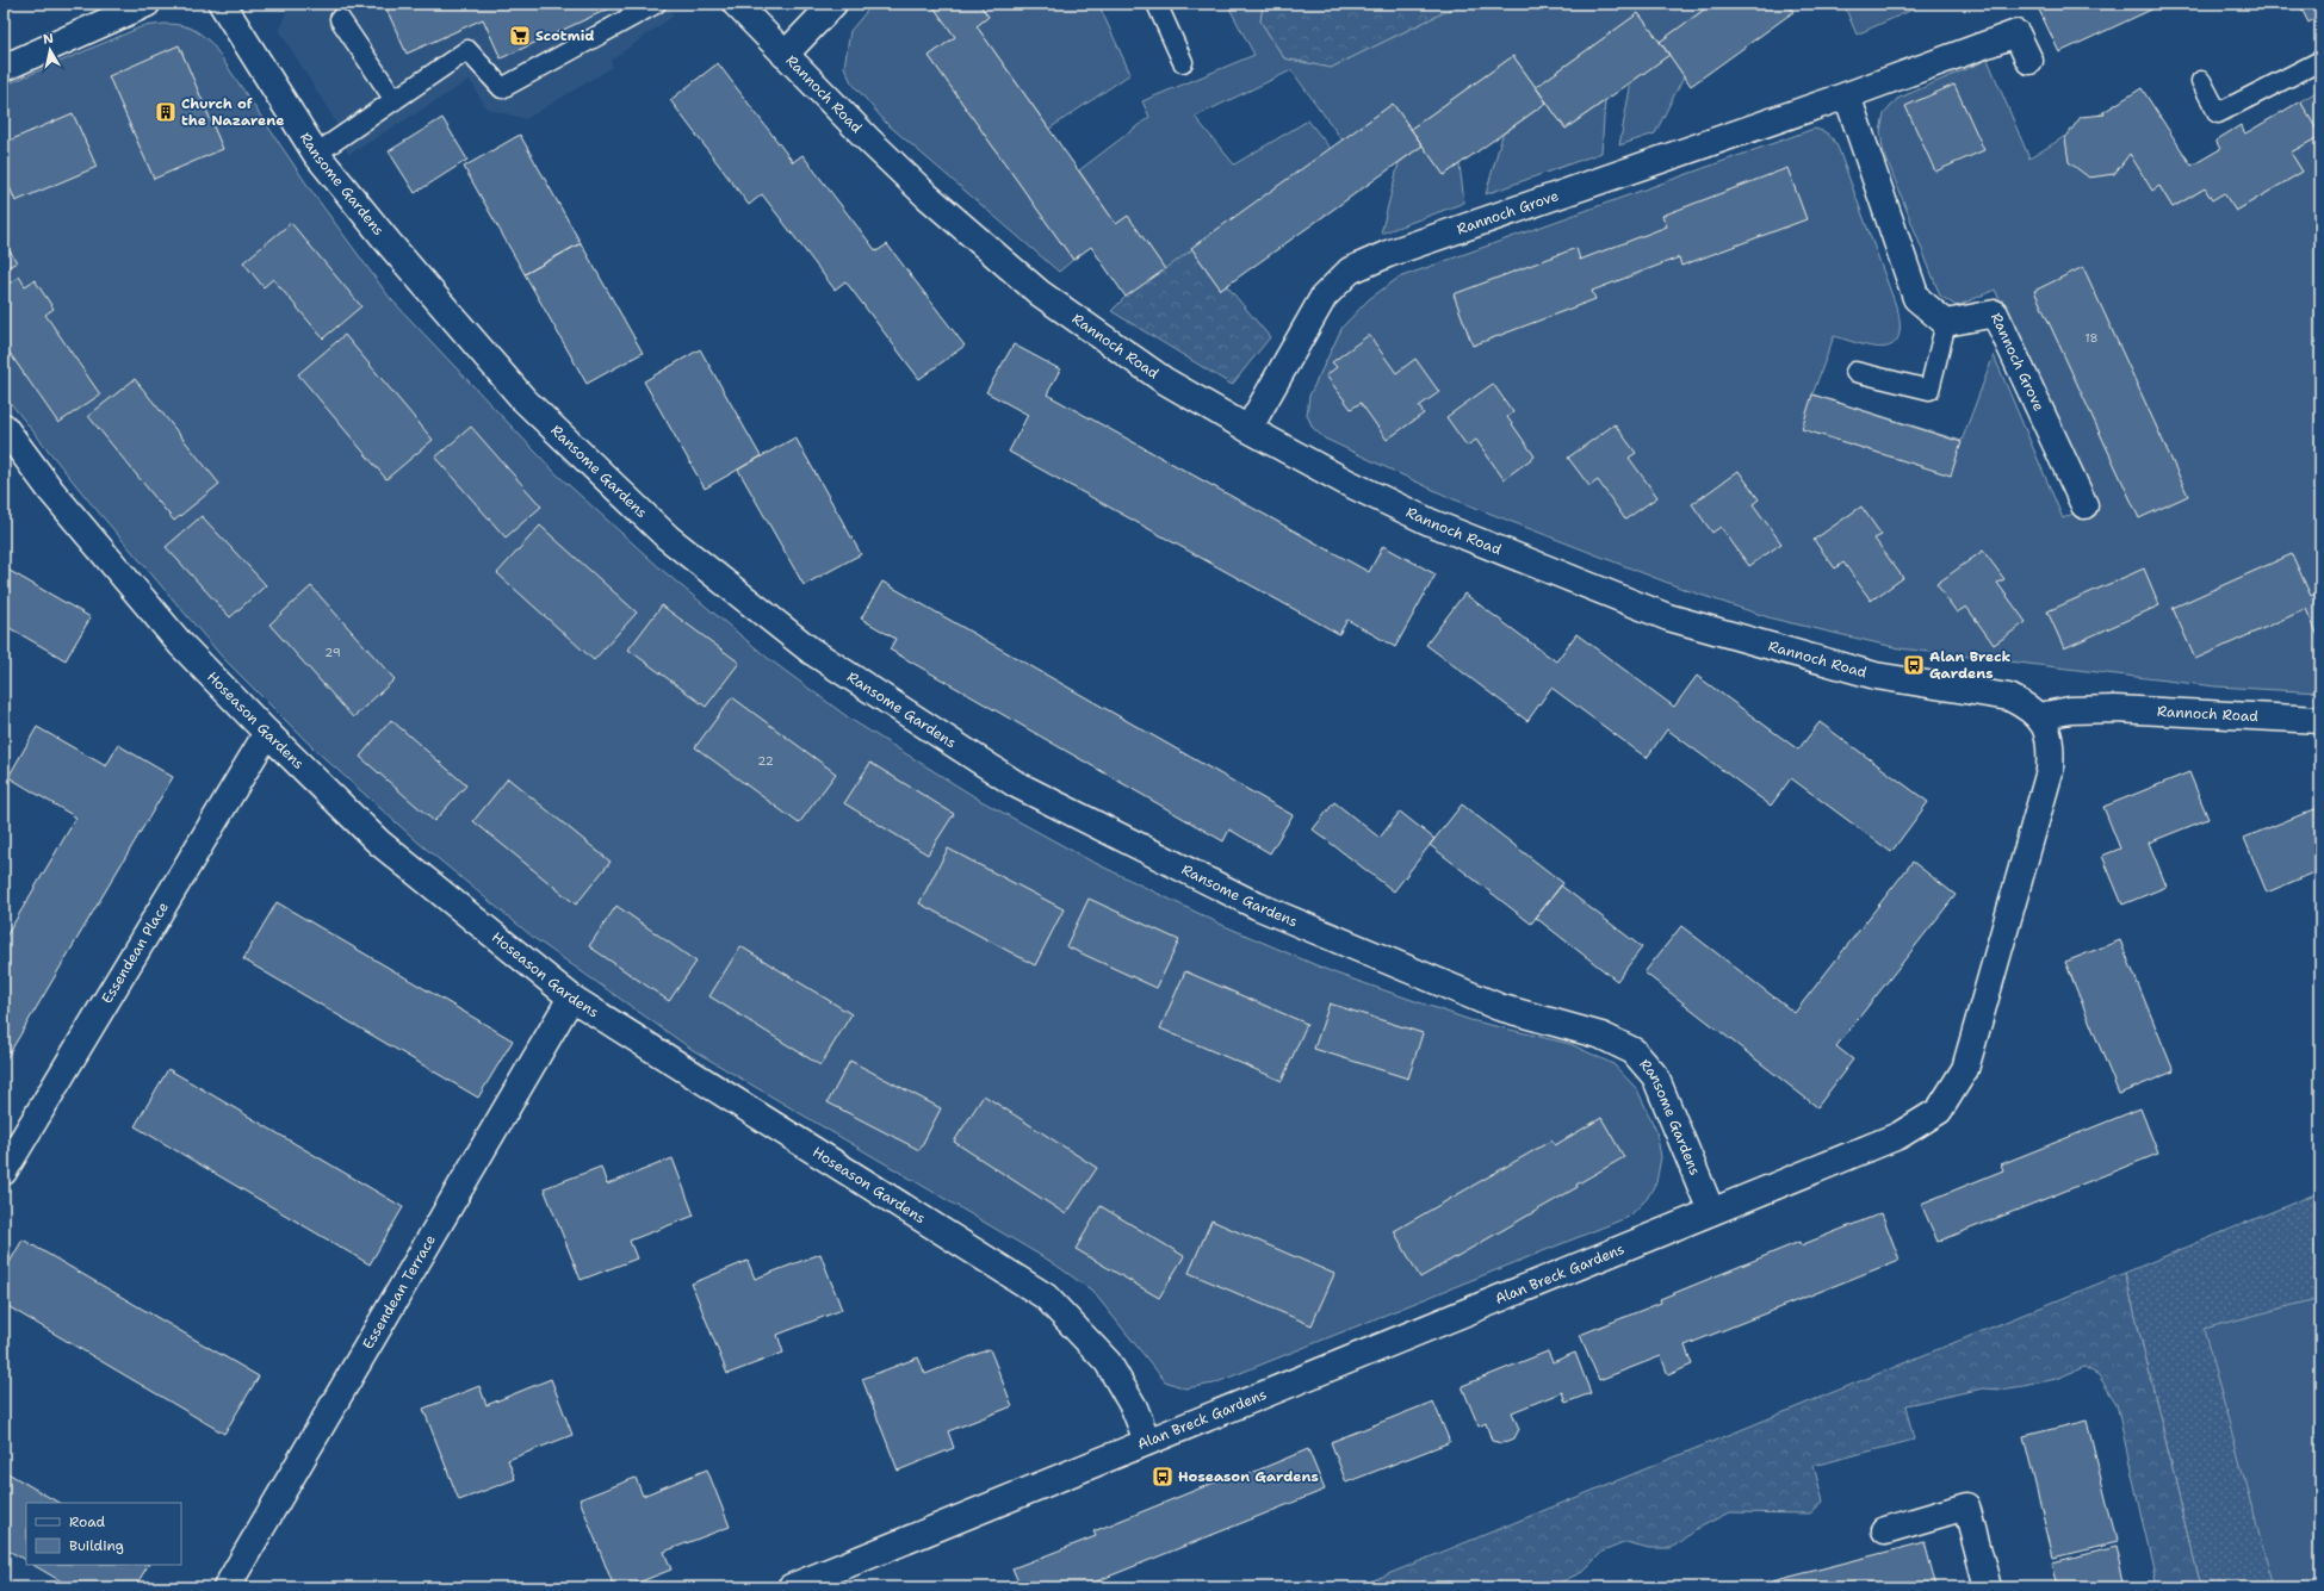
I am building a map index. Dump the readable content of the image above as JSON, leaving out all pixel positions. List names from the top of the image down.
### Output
{
  "streets": {
    "street": [
      "Rannoch Road",
      "Ransome Gardens",
      "Rannoch Grove",
      "Hoseason Gardens",
      "Essendean Place",
      "Alan Breck Gardens",
      "Essendean Terrace"
    ]
  },
  "crossings": [
    ["Rannoch Road", "Rannoch Grove"],
    ["Rannoch Road", "Alan Breck Gardens"],
    ["Ransome Gardens", "Alan Breck Gardens"],
    ["Hoseason Gardens", "Essendean Place"],
    ["Hoseason Gardens", "Alan Breck Gardens"],
    ["Hoseason Gardens", "Essendean Terrace"]
  ],
  "places": {
    "supermarket": ["Scotmid"],
    "building": ["Church of the Nazarene"],
    "bus stop": ["Alan Breck Gardens", "Hoseason Gardens"]
  },
  "house_numbers": ["18", "29", "22"],
  "legend": ["Road", "Building"],
  "north": "top"
}
